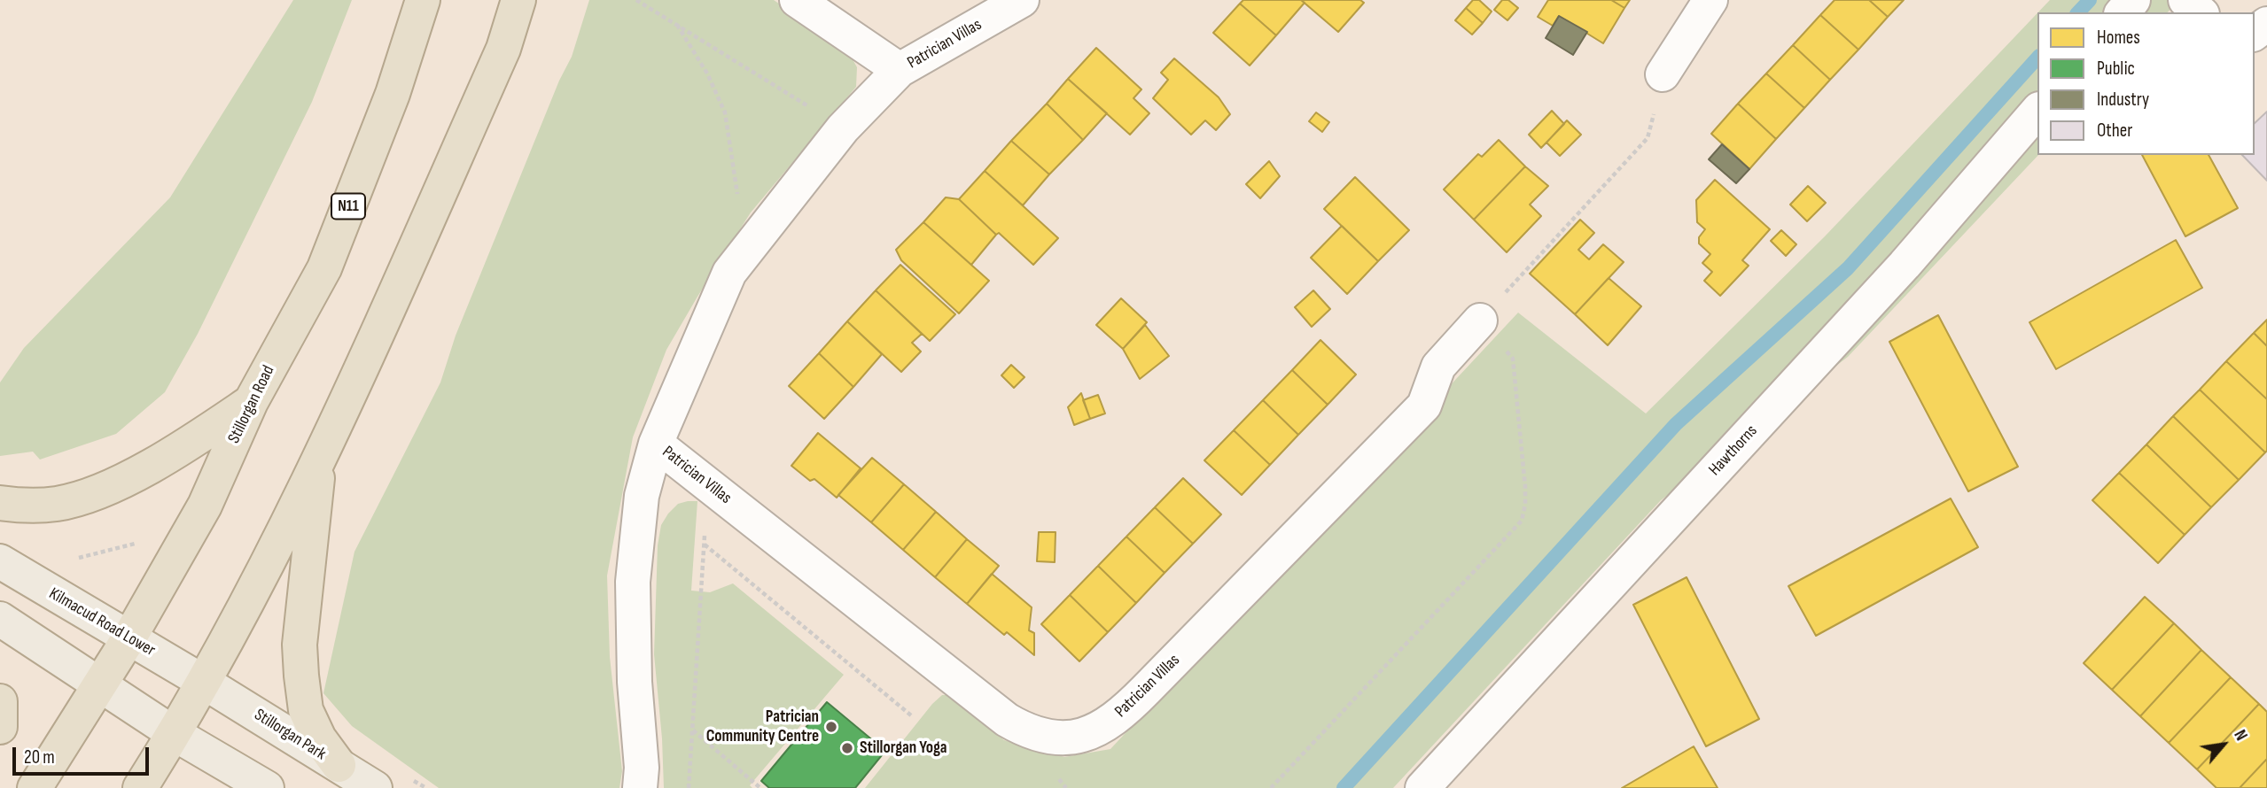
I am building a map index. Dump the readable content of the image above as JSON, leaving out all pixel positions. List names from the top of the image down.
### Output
{
  "streets": {
    "highway": ["N11", "Stillorgan Road"],
    "main road": ["Kilmacud Road Lower", "Stillorgan Park"],
    "street": ["Patrician Villas", "Hawthorns"]
  },
  "crossings": [
    ["Stillorgan Road", "Kilmacud Road Lower"],
    ["Kilmacud Road Lower", "Stillorgan Park"]
  ],
  "places": ["Patrician Community Centre", "Stillorgan Yoga"],
  "legend": [
    "Homes",
    "Public",
    "Industry",
    "Other"
  ],
  "scale_bar": "20 m",
  "north": "top right"
}
